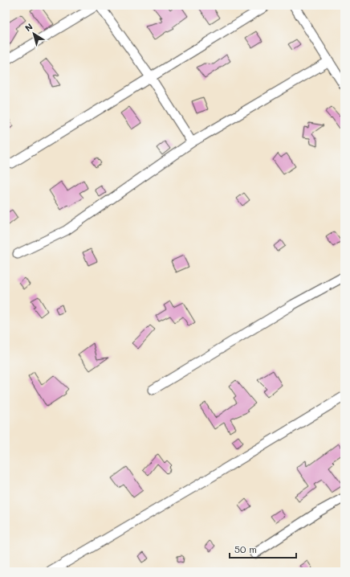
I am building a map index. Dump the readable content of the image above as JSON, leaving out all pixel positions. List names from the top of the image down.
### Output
{
  "scale_bar": "50 m",
  "north": "top left"
}
